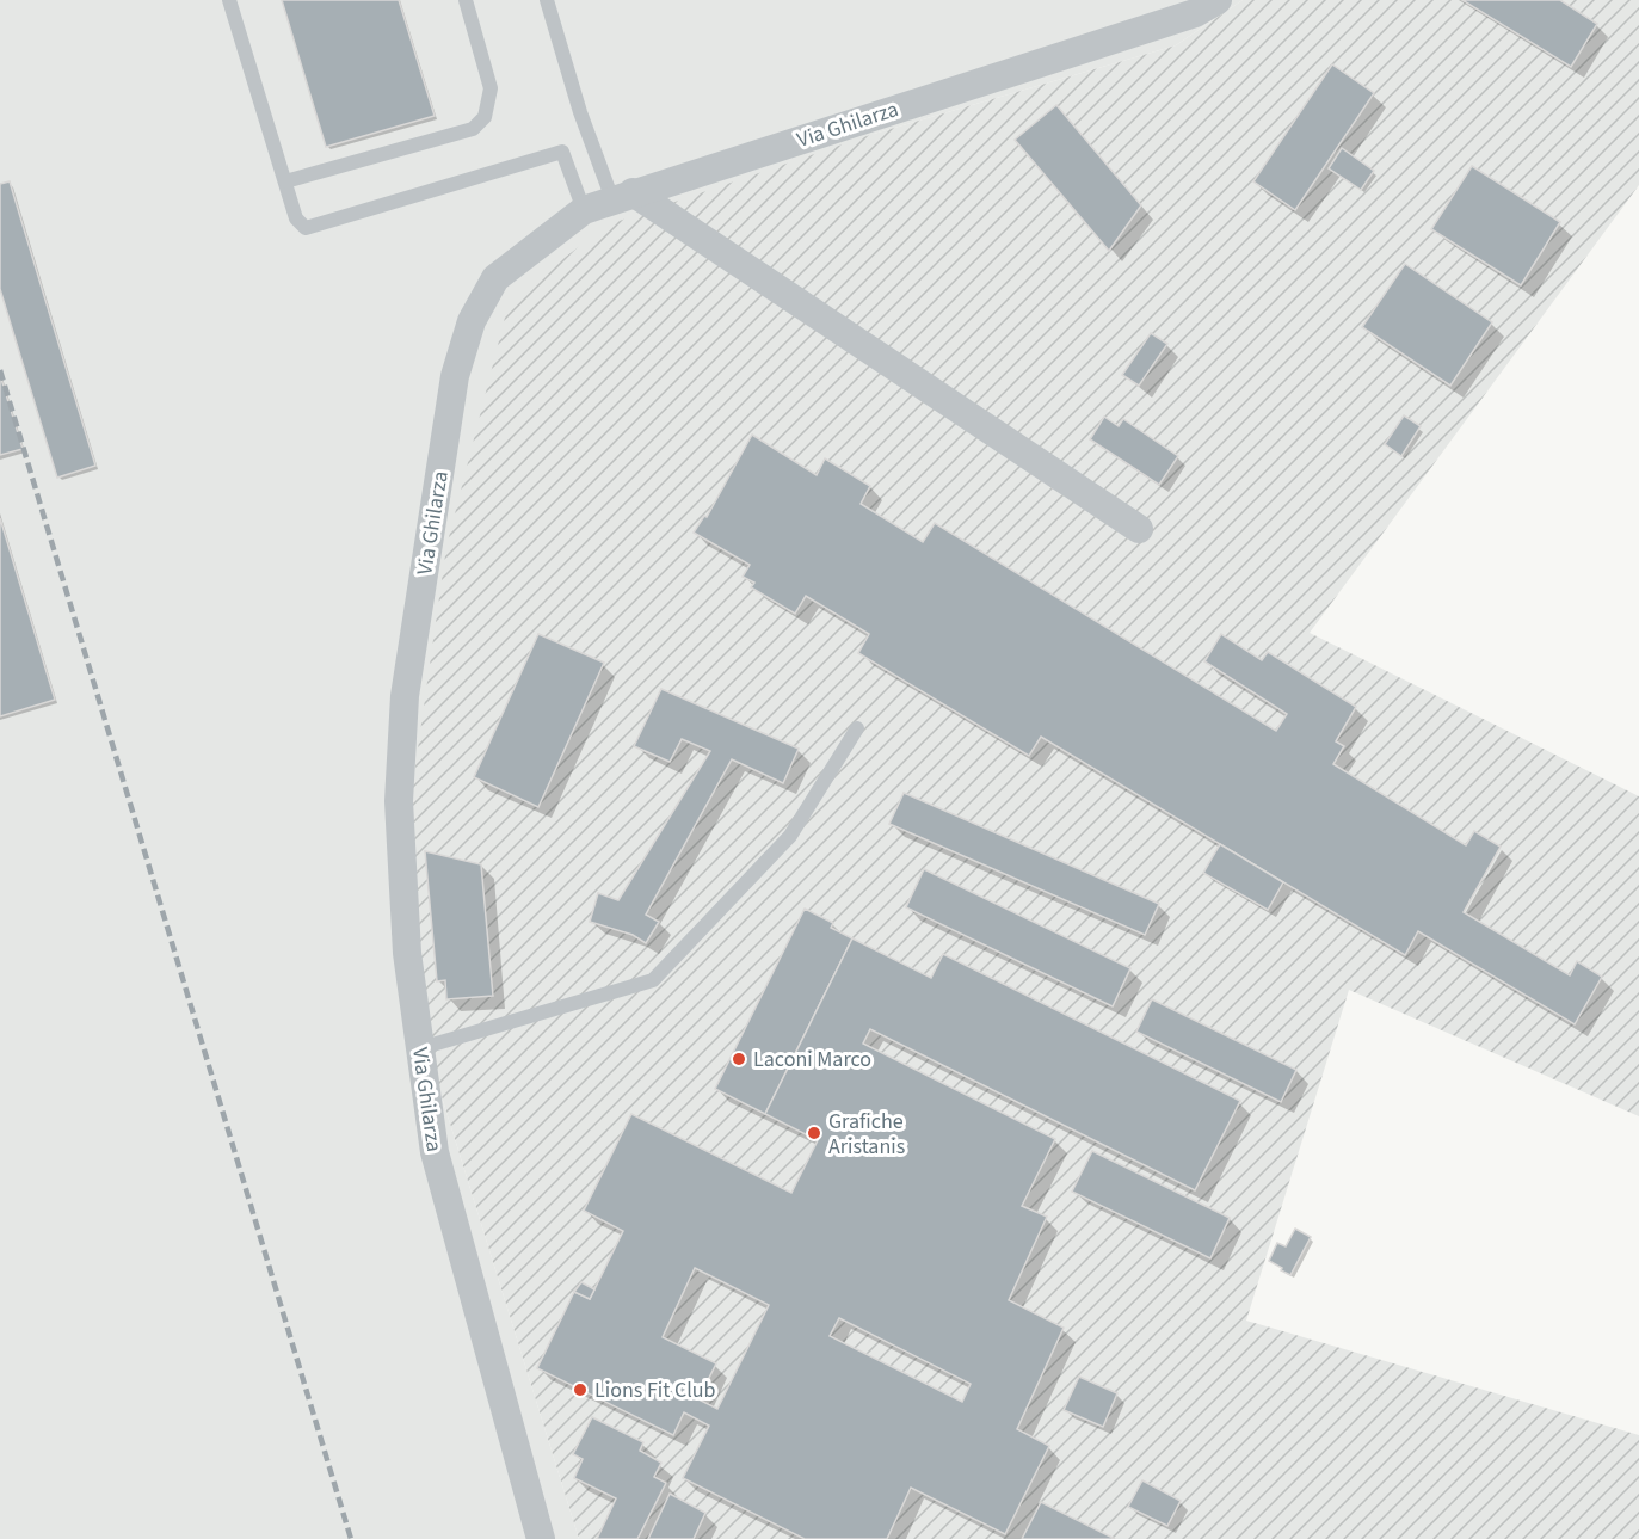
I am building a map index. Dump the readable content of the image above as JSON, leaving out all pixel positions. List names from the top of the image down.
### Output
{
  "streets": {
    "street": ["Via Ghilarza"]
  },
  "places": ["Laconi Marco", "Grafiche Aristanis", "Lions Fit Club"]
}
